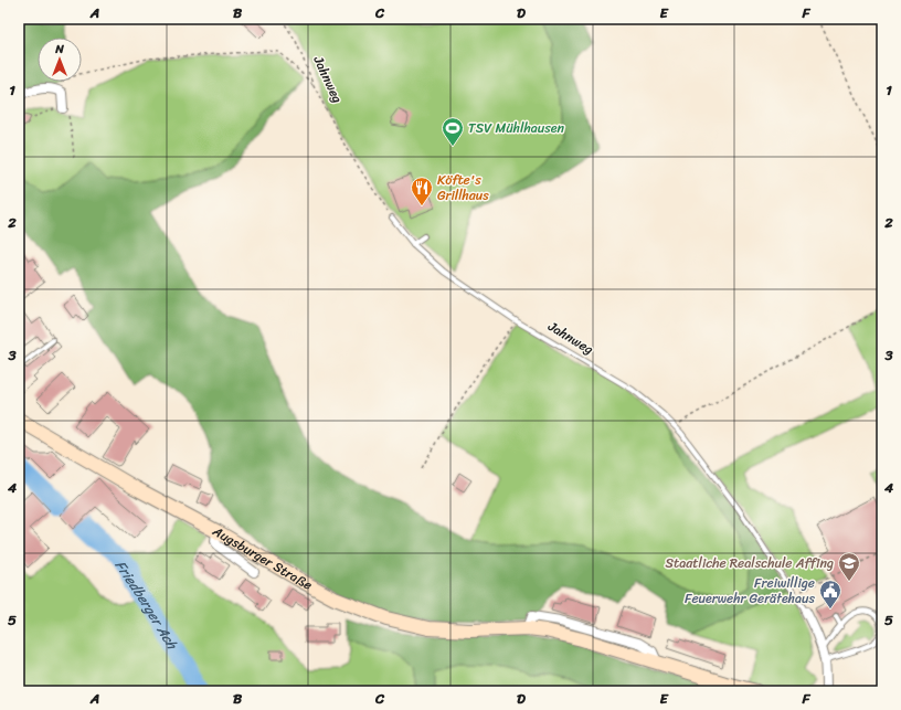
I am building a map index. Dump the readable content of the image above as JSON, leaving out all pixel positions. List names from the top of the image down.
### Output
{
  "streets": {
    "main road": ["Augsburger Straße"],
    "street": ["Jahnweg"]
  },
  "water": ["Friedberger Ach"],
  "places": {
    "sports": ["TSV Mühlhausen"],
    "restaurant": ["Köfte's Grillhaus"],
    "school or university": ["Staatliche Realschule Affing"],
    "public building": ["Freiwillige Feuerwehr Gerätehaus"]
  },
  "north": "top",
  "grid": {
    "columns": [
      "A",
      "B",
      "C",
      "D",
      "E",
      "F"
    ],
    "rows": [
      "1",
      "2",
      "3",
      "4",
      "5"
    ]
  }
}
